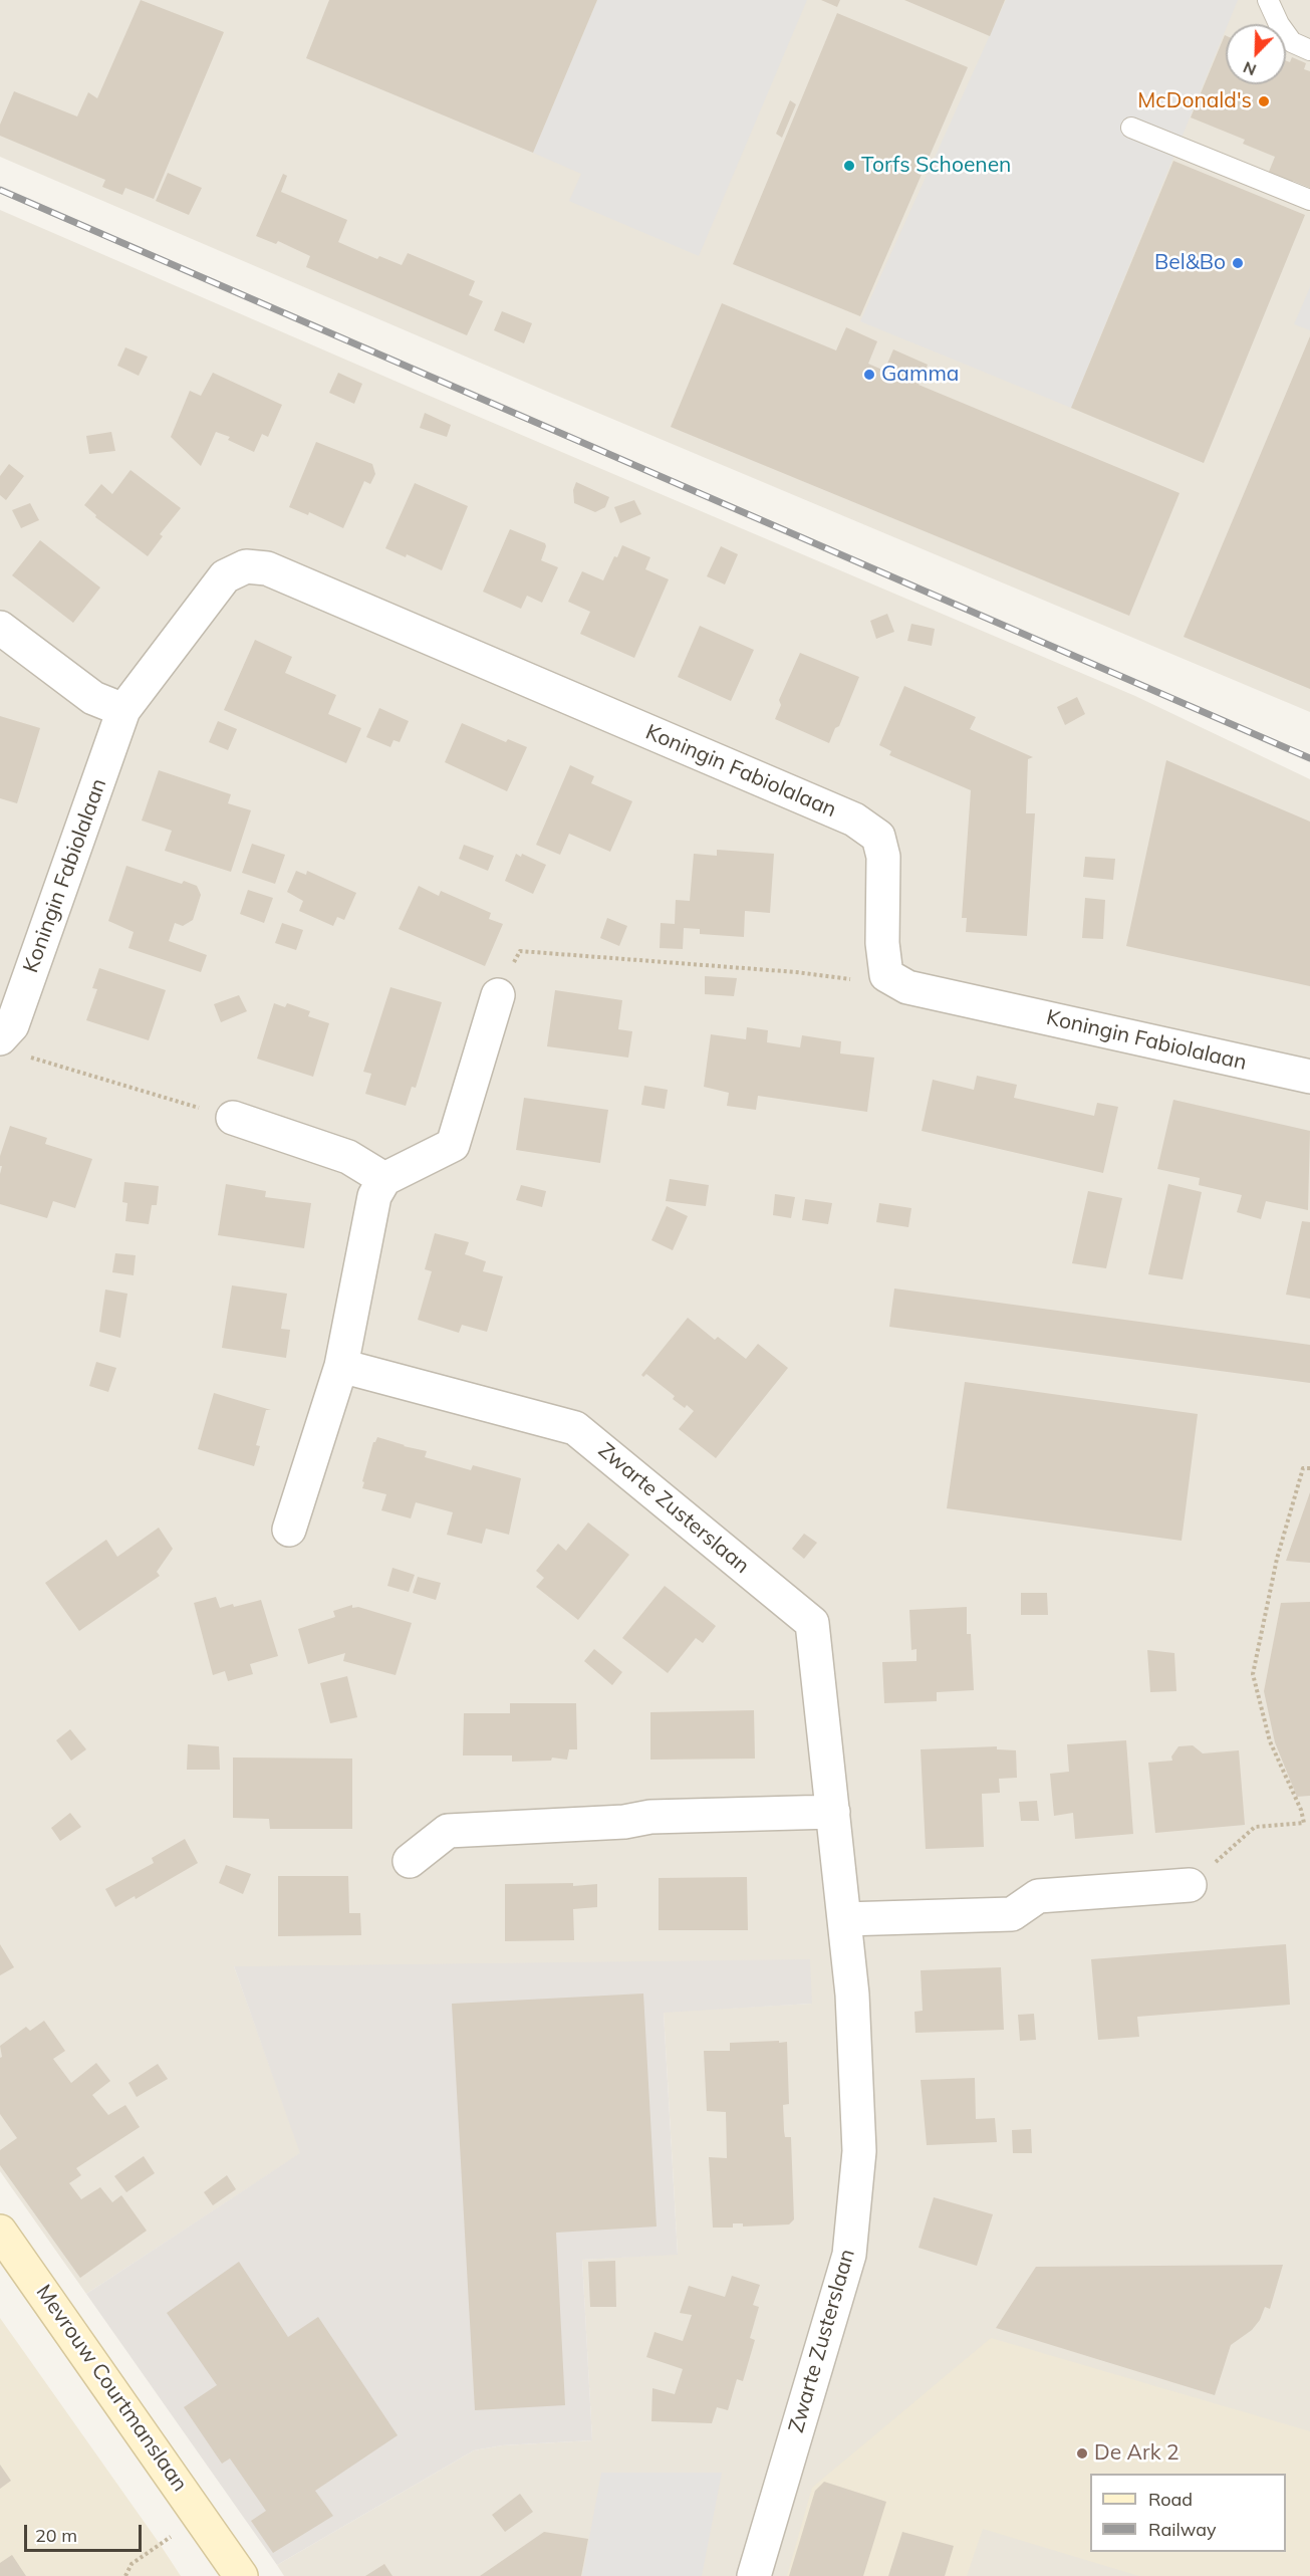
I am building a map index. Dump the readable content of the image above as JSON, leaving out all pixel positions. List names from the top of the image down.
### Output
{
  "streets": {
    "street": ["Koningin Fabiolalaan", "Zwarte Zusterslaan", "Mevrouw Courtmanslaan"]
  },
  "places": [
    "McDonald's",
    "Torfs Schoenen",
    "Bel&Bo",
    "Gamma",
    "De Ark 2"
  ],
  "legend": ["Road", "Railway"],
  "scale_bar": "20 m",
  "north": "bottom left"
}
